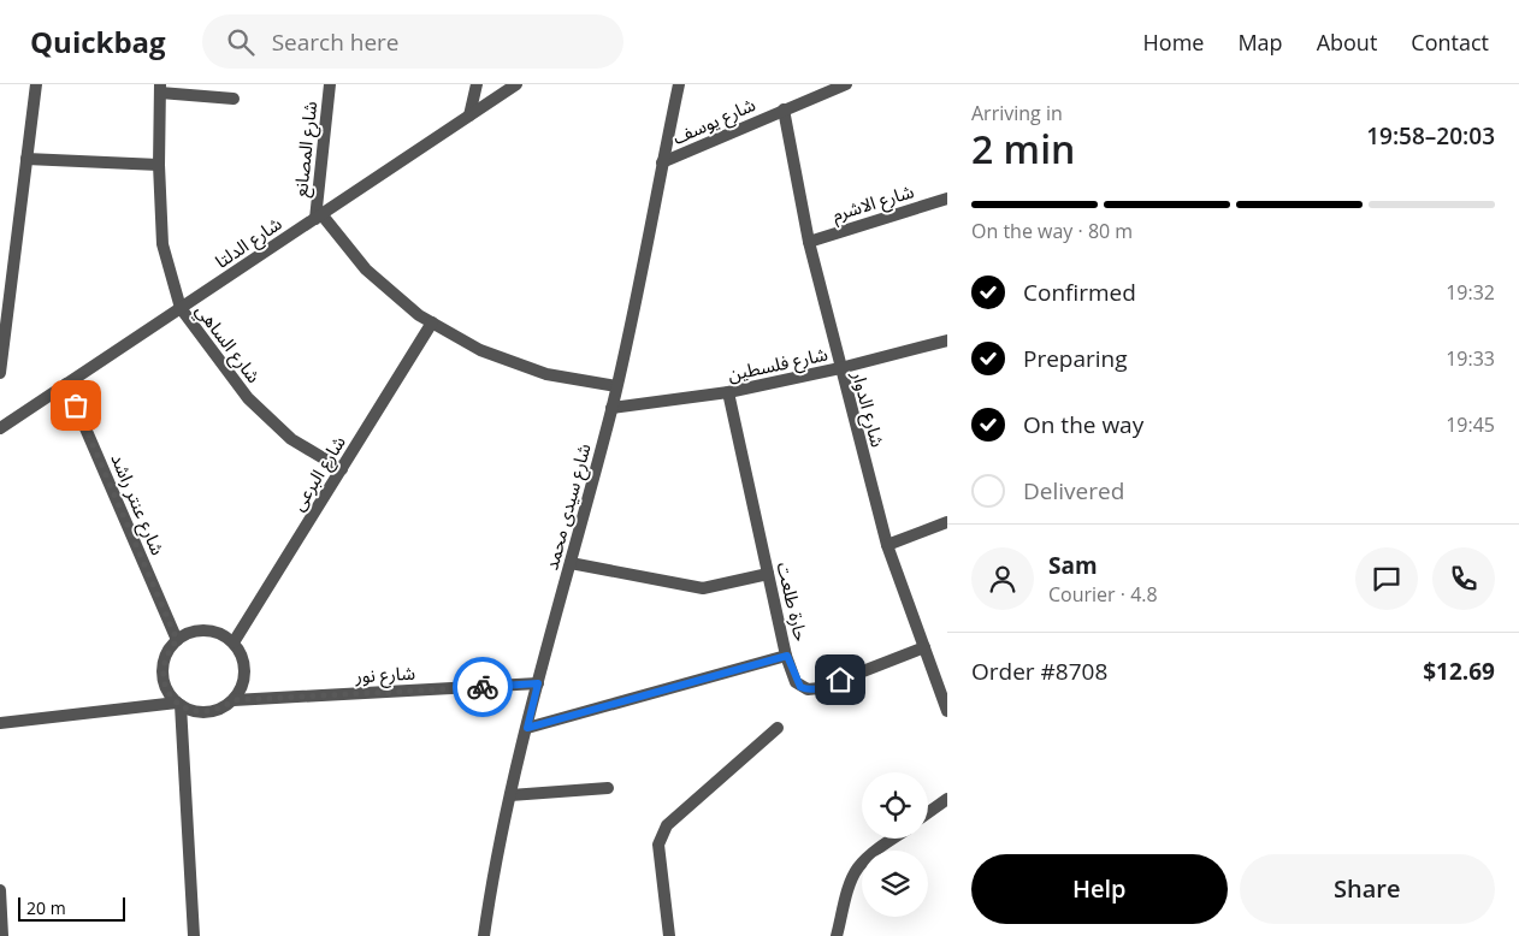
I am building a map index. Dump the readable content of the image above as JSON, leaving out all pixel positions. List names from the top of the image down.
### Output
{
  "streets": {
    "street": [
      "شارع يوسف",
      "شارع المصانع",
      "شارع الاشرم",
      "شارع الدلتا",
      "شارع الساهي",
      "شارع فلسطين",
      "شارع الدوار",
      "شارع البرعى",
      "شارع عنتر راشد",
      "شارع سيدى محمد",
      "حارة طلعت",
      "شارع نور"
    ]
  },
  "crossings": [
    ["شارع يوسف", "شارع الدوار"],
    ["شارع يوسف", "شارع سيدى محمد"],
    ["شارع المصانع", "شارع الدلتا"],
    ["شارع الاشرم", "شارع الدوار"],
    ["شارع الدلتا", "شارع الساهي"],
    ["شارع الدلتا", "شارع عنتر راشد"],
    ["شارع الساهي", "شارع البرعى"],
    ["شارع فلسطين", "شارع الدوار"],
    ["شارع فلسطين", "شارع سيدى محمد"],
    ["شارع فلسطين", "حارة طلعت"],
    ["شارع الدوار", "حارة طلعت"],
    ["شارع البرعى", "شارع عنتر راشد"],
    ["شارع البرعى", "شارع نور"],
    ["شارع عنتر راشد", "شارع نور"],
    ["شارع سيدى محمد", "شارع نور"]
  ],
  "scale_bar": "20 m",
  "page": {
    "header": "Quickbag",
    "search": "Search here",
    "nav": [
      "Home",
      "Map",
      "About",
      "Contact"
    ],
    "heading": ["2 min", "Arriving in", "19:58–20:03"],
    "panel": [
      "Sam",
      "Courier · 4.8",
      "Order #8708",
      "$12.69"
    ],
    "bar": "On the way · 80 m",
    "list": [
      ["Confirmed", "19:32"],
      ["Preparing", "19:33"],
      ["On the way", "19:45"],
      "Delivered"
    ],
    "buttons": ["Help", "Share"],
    "scale": "20 m"
  }
}
